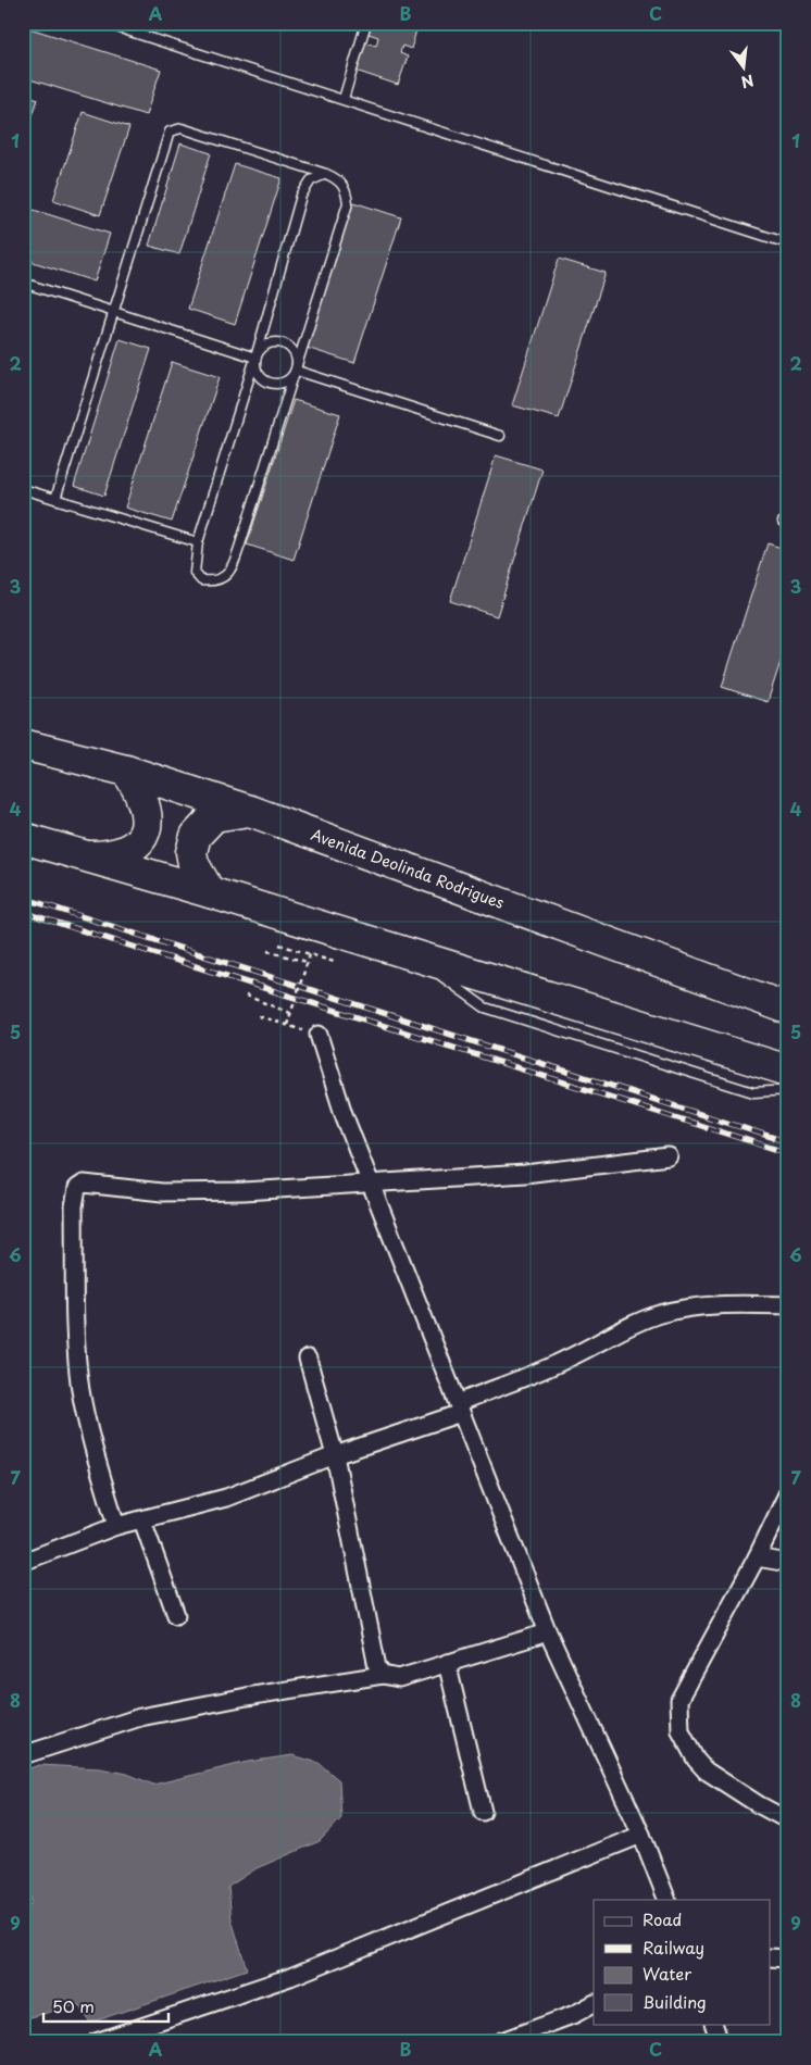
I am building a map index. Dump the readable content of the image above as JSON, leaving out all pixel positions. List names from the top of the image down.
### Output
{
  "streets": {
    "highway": ["Avenida Deolinda Rodrigues"]
  },
  "legend": [
    "Road",
    "Railway",
    "Water",
    "Building"
  ],
  "scale_bar": "50 m",
  "north": "bottom",
  "grid": {
    "columns": ["A", "B", "C"],
    "rows": [
      "1",
      "2",
      "3",
      "4",
      "5",
      "6",
      "7",
      "8",
      "9"
    ]
  }
}
